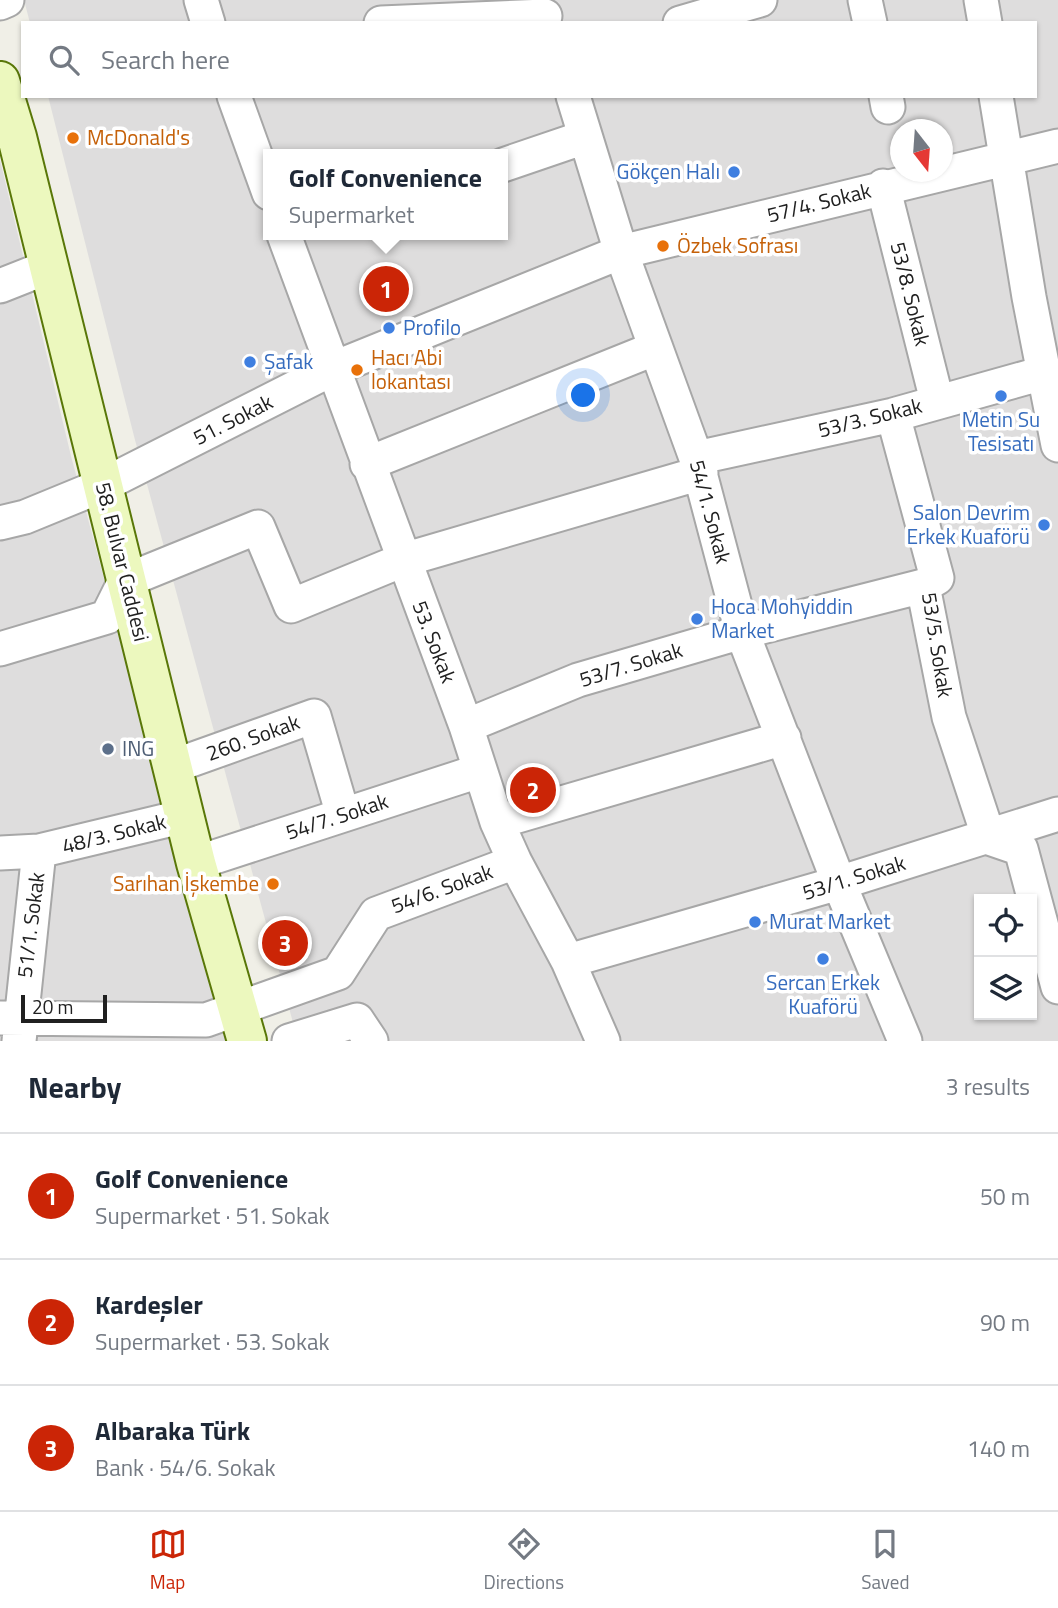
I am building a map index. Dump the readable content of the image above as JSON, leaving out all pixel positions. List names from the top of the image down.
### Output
{
  "streets": {
    "main road": ["58. Bulvar Caddesi"],
    "street": [
      "57/4. Sokak",
      "53/8. Sokak",
      "53/3. Sokak",
      "51. Sokak",
      "54/1. Sokak",
      "53. Sokak",
      "53/5. Sokak",
      "53/7. Sokak",
      "260. Sokak",
      "54/7. Sokak",
      "48/3. Sokak",
      "53/1. Sokak",
      "54/6. Sokak",
      "51/1. Sokak"
    ]
  },
  "crossings": [
    ["57/4. Sokak", "53/8. Sokak"],
    ["57/4. Sokak", "51. Sokak"],
    ["57/4. Sokak", "54/1. Sokak"],
    ["53/8. Sokak", "53/3. Sokak"],
    ["53/3. Sokak", "54/1. Sokak"],
    ["53/3. Sokak", "58. Bulvar Caddesi"],
    ["53/3. Sokak", "53. Sokak"],
    ["53/3. Sokak", "53/5. Sokak"],
    ["51. Sokak", "54/1. Sokak"],
    ["51. Sokak", "58. Bulvar Caddesi"],
    ["51. Sokak", "53. Sokak"],
    ["54/1. Sokak", "53/7. Sokak"],
    ["54/1. Sokak", "53/1. Sokak"],
    ["58. Bulvar Caddesi", "260. Sokak"],
    ["58. Bulvar Caddesi", "54/7. Sokak"],
    ["58. Bulvar Caddesi", "48/3. Sokak"],
    ["58. Bulvar Caddesi", "54/6. Sokak"],
    ["53. Sokak", "53/7. Sokak"],
    ["53. Sokak", "54/7. Sokak"],
    ["53. Sokak", "53/1. Sokak"],
    ["53. Sokak", "54/6. Sokak"],
    ["53/5. Sokak", "53/7. Sokak"],
    ["53/5. Sokak", "53/1. Sokak"],
    ["260. Sokak", "54/7. Sokak"],
    ["48/3. Sokak", "51/1. Sokak"],
    ["54/6. Sokak", "51/1. Sokak"]
  ],
  "places": [
    "McDonald's",
    "Gökçen Halı",
    "Özbek Sofrası",
    "Profilo",
    "Şafak",
    "Hacı Abi lokantası",
    "Metin Su Tesisatı",
    "Salon Devrim Erkek Kuaförü",
    "Hoca Mohyiddin Market",
    "ING",
    "Sarıhan İşkembe",
    "Murat Market",
    "Sercan Erkek Kuaförü"
  ],
  "scale_bar": "20 m",
  "north": "bottom",
  "page": {
    "search": "Search here",
    "popup": ["Golf Convenience", "Supermarket"],
    "pins": ["1", "2", "3"],
    "scale": "20 m",
    "heading": ["Nearby", "3 results"],
    "list": [
      {
        "mark": "1",
        "name": "Golf Convenience",
        "note": "Supermarket · 51. Sokak",
        "value": "50 m"
      },
      {
        "mark": "2",
        "name": "Kardeşler",
        "note": "Supermarket · 53. Sokak",
        "value": "90 m"
      },
      {
        "mark": "3",
        "name": "Albaraka Türk",
        "note": "Bank · 54/6. Sokak",
        "value": "140 m"
      }
    ],
    "nav": ["Map", "Directions", "Saved"]
  }
}
